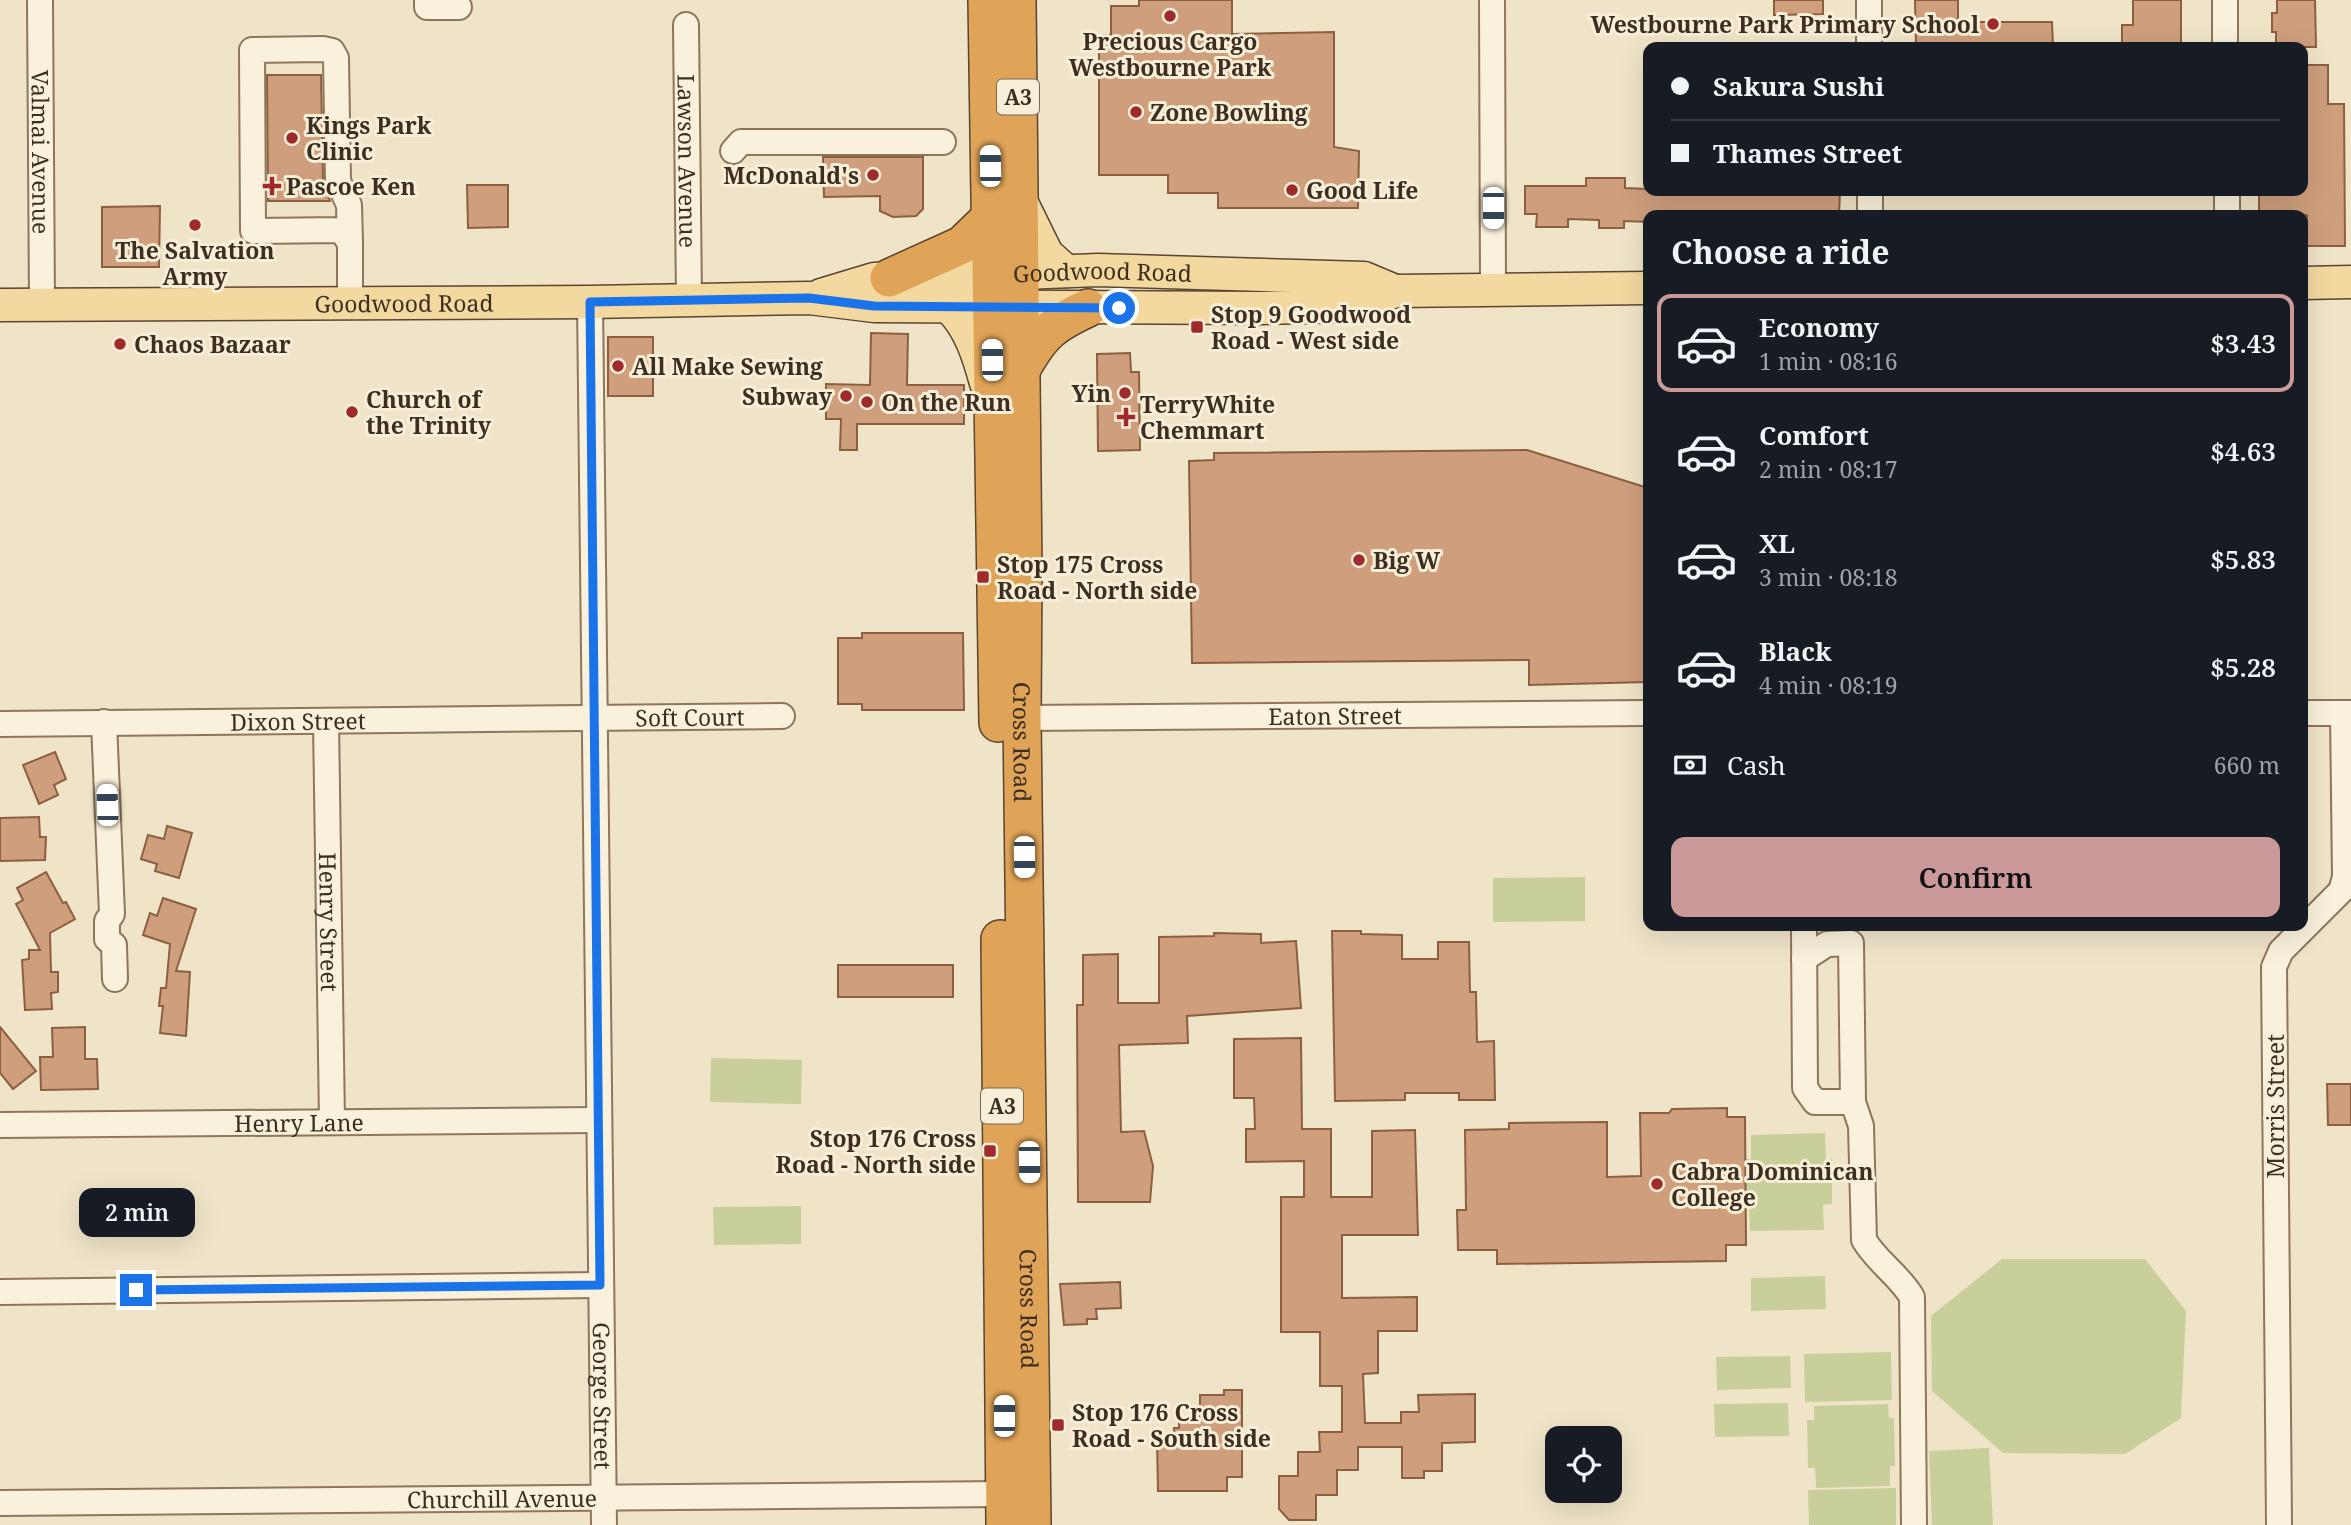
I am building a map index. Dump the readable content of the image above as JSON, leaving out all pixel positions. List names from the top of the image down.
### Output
{
  "streets": {
    "highway": ["A3", "Cross Road"],
    "main road": ["Goodwood Road"],
    "street": [
      "Valmai Avenue",
      "Lawson Avenue",
      "Soft Court",
      "Eaton Street",
      "Dixon Street",
      "Henry Street",
      "Morris Street",
      "Henry Lane",
      "George Street",
      "Churchill Avenue"
    ]
  },
  "crossings": [
    ["Valmai Avenue", "Goodwood Road"],
    ["Lawson Avenue", "Goodwood Road"],
    ["Goodwood Road", "Cross Road"],
    ["Goodwood Road", "George Street"],
    ["Soft Court", "Dixon Street"],
    ["Soft Court", "George Street"],
    ["Eaton Street", "Cross Road"],
    ["Dixon Street", "Henry Street"],
    ["Dixon Street", "George Street"],
    ["Cross Road", "Churchill Avenue"],
    ["Henry Street", "Henry Lane"],
    ["Henry Lane", "George Street"],
    ["George Street", "Churchill Avenue"]
  ],
  "places": {
    "other": [
      "Precious Cargo Westbourne Park",
      "Westbourne Park Primary School",
      "Zone Bowling",
      "Kings Park Clinic",
      "McDonald's",
      "Good Life",
      "The Salvation Army",
      "Chaos Bazaar",
      "All Make Sewing",
      "Yin",
      "Subway",
      "On the Run",
      "Church of the Trinity",
      "Big W",
      "Cabra Dominican College"
    ],
    "health": ["Pascoe Ken", "TerryWhite Chemmart"],
    "transit": [
      "Stop 9 Goodwood Road - West side",
      "Stop 175 Cross Road - North side",
      "Stop 176 Cross Road - North side",
      "Stop 176 Cross Road - South side"
    ]
  },
  "page": {
    "banner": ["Sakura Sushi", "Thames Street"],
    "heading": "Choose a ride",
    "list": [
      {
        "name": "Economy",
        "note": "1 min · 08:16",
        "value": "$3.43"
      },
      {
        "name": "Comfort",
        "note": "2 min · 08:17",
        "value": "$4.63"
      },
      {
        "name": "XL",
        "note": "3 min · 08:18",
        "value": "$5.83"
      },
      {
        "name": "Black",
        "note": "4 min · 08:19",
        "value": "$5.28"
      }
    ],
    "pay": ["Cash", "660 m"],
    "buttons": "Confirm",
    "bubble": "2 min"
  }
}
